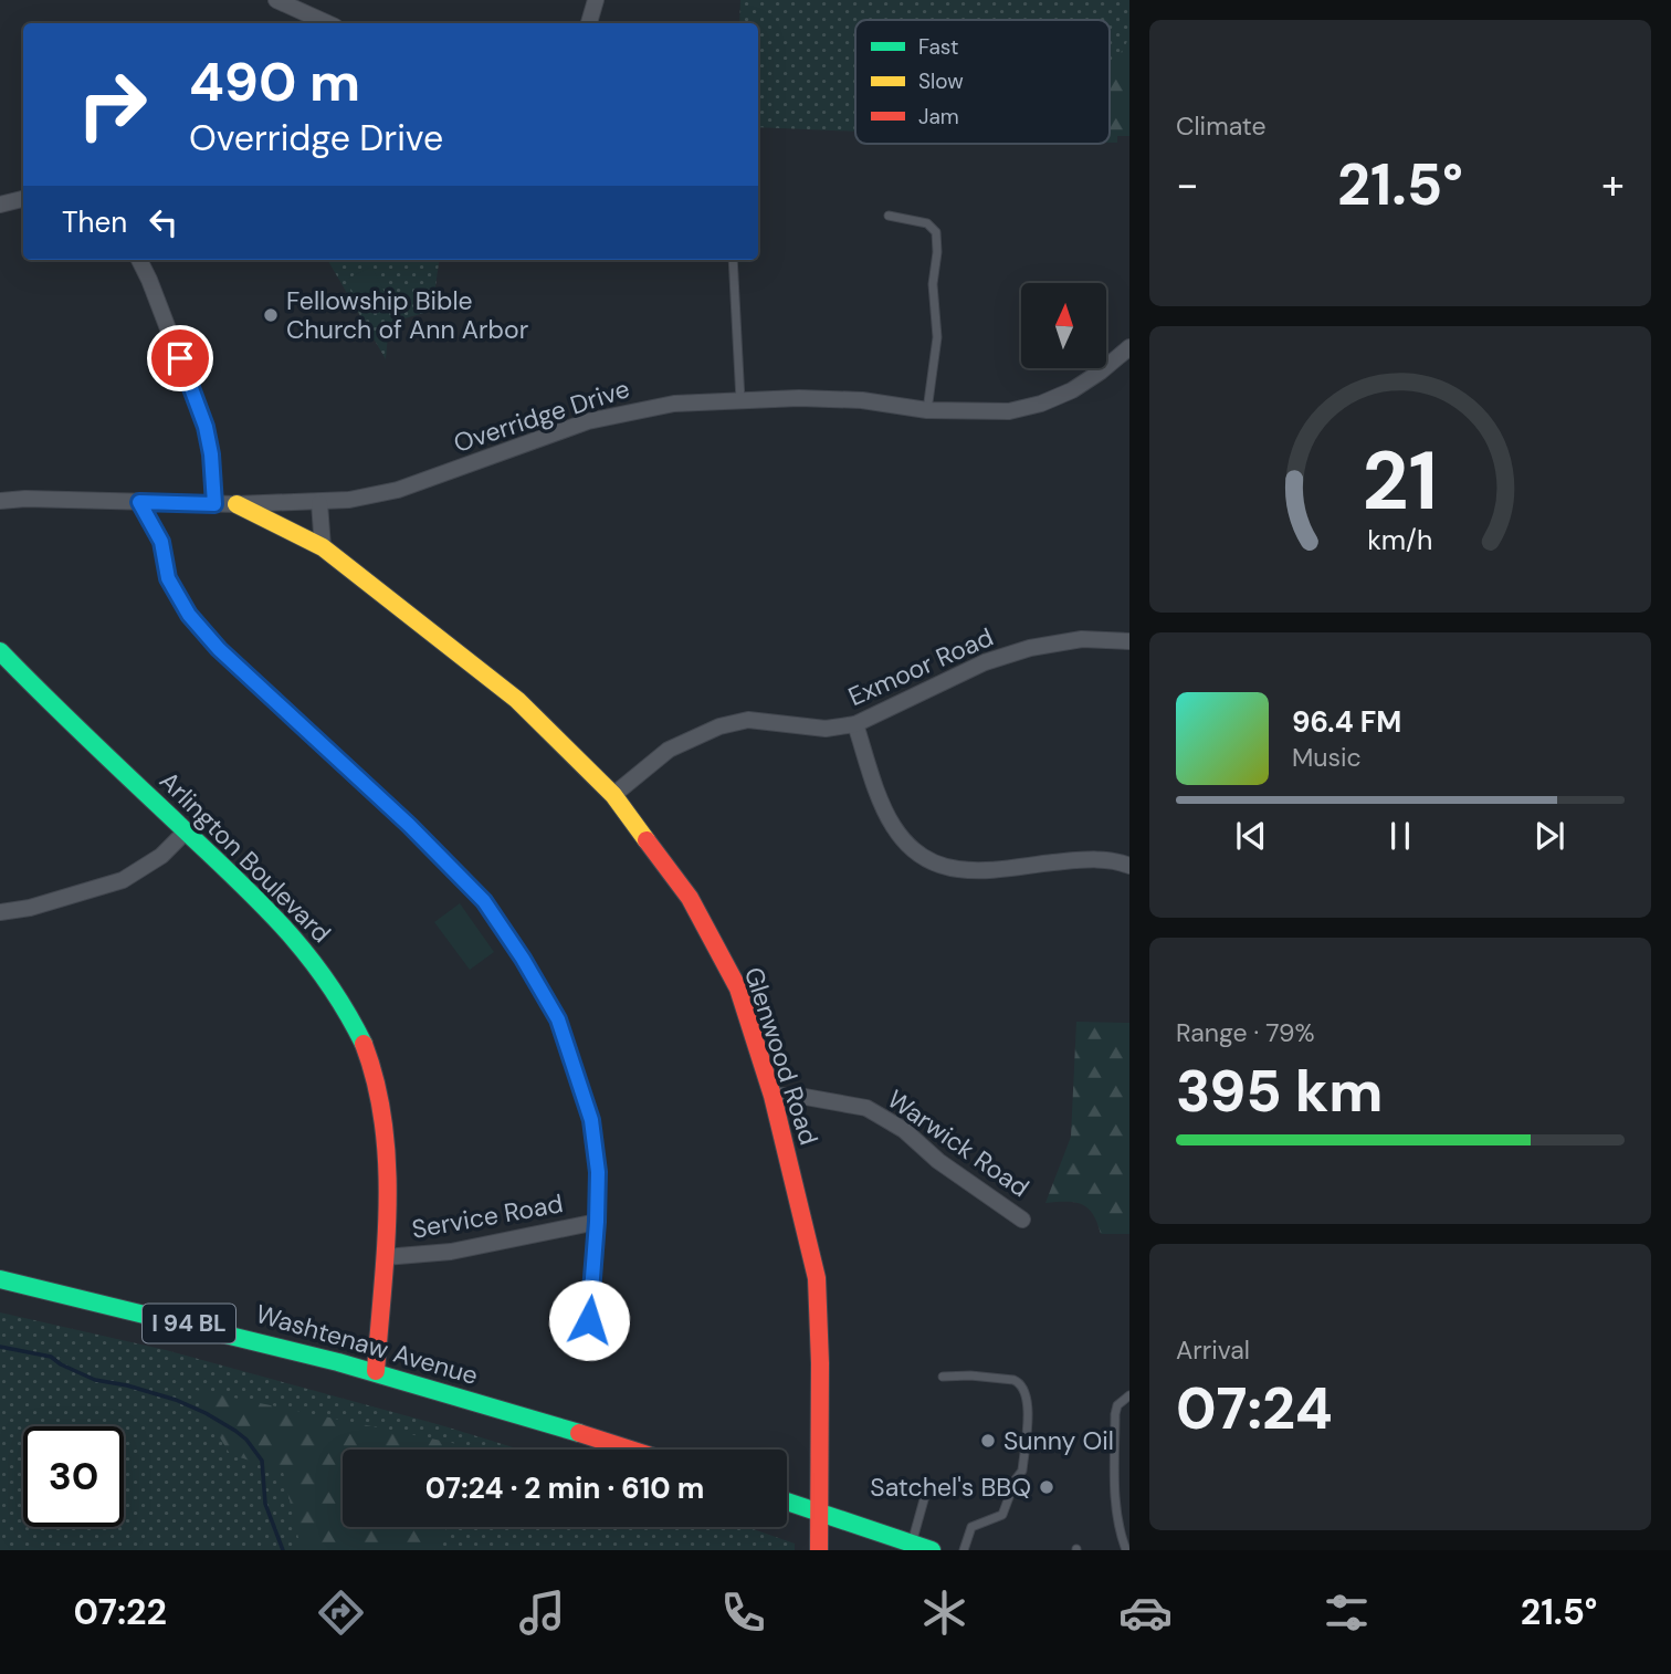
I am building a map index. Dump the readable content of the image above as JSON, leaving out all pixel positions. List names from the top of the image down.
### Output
{
  "streets": {
    "street": [
      "Overridge Drive",
      "Exmoor Road",
      "Arlington Boulevard",
      "Glenwood Road",
      "Warwick Road",
      "Service Road",
      "I 94 BL",
      "Washtenaw Avenue"
    ]
  },
  "crossings": [
    ["Overridge Drive", "Glenwood Road"],
    ["Overridge Drive", "Service Road"],
    ["Exmoor Road", "Glenwood Road"],
    ["Arlington Boulevard", "Service Road"],
    ["Arlington Boulevard", "Washtenaw Avenue"],
    ["Glenwood Road", "Warwick Road"]
  ],
  "places": ["Fellowship Bible Church of Ann Arbor", "Sunny Oil", "Satchel's BBQ"],
  "legend": ["Fast", "Slow", "Jam"],
  "north": "top",
  "page": {
    "tile": [
      "Climate",
      ["Range · 79%", "395 km"],
      ["Arrival", "07:24"]
    ],
    "turn": ["490 m", "Overridge Drive"],
    "heat": ["−", "21.5°", "+"],
    "then": "Then",
    "song": ["96.4 FM", "Music"],
    "limit": "30",
    "trip": "07:24 · 2 min · 610 m",
    "tabs": ["07:22", "21.5°"],
    "gauge": ["21", "km/h"]
  }
}
